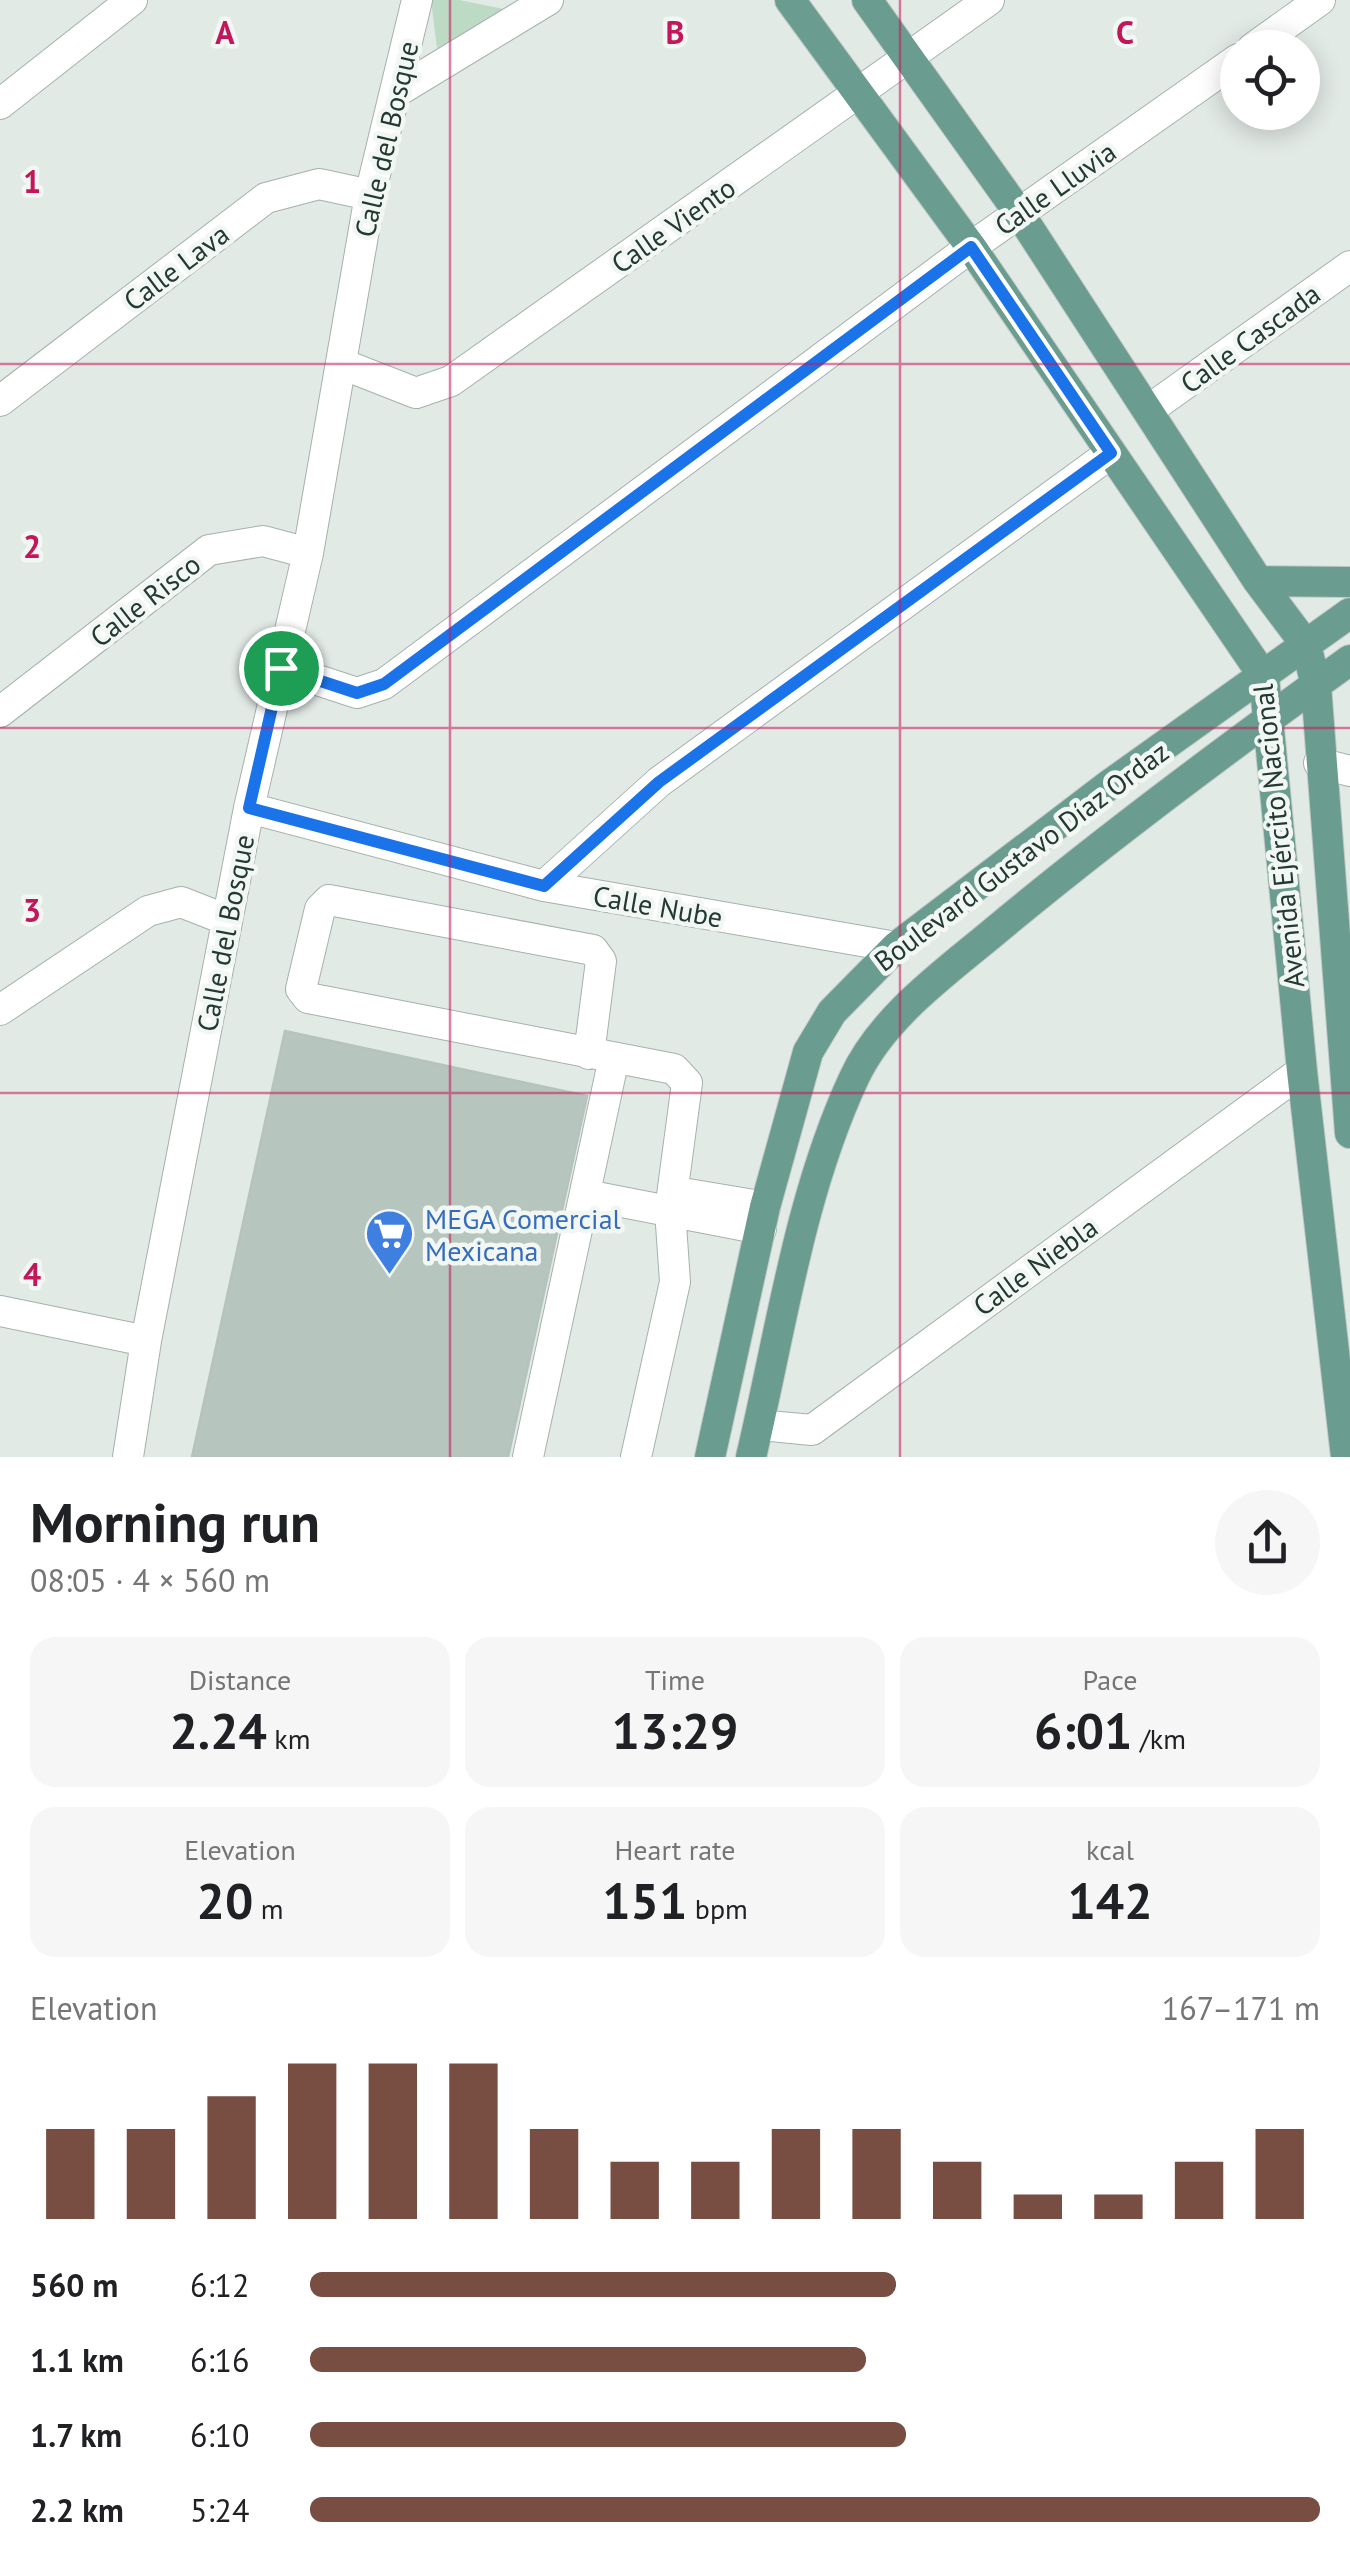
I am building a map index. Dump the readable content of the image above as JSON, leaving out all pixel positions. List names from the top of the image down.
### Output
{
  "streets": {
    "main road": ["Avenida Ejército Nacional", "Boulevard Gustavo Díaz Ordaz"],
    "street": [
      "Calle del Bosque",
      "Calle Lluvia",
      "Calle Viento",
      "Calle Lava",
      "Calle Cascada",
      "Calle Risco",
      "Calle Nube",
      "Calle Niebla"
    ]
  },
  "crossings": [
    ["Calle del Bosque", "Calle Lluvia"],
    ["Calle del Bosque", "Calle Viento"],
    ["Calle del Bosque", "Calle Lava"],
    ["Calle del Bosque", "Calle Risco"],
    ["Calle del Bosque", "Calle Nube"],
    ["Calle Lluvia", "Avenida Ejército Nacional"],
    ["Calle Viento", "Avenida Ejército Nacional"],
    ["Calle Cascada", "Avenida Ejército Nacional"],
    ["Avenida Ejército Nacional", "Boulevard Gustavo Díaz Ordaz"],
    ["Avenida Ejército Nacional", "Calle Niebla"],
    ["Boulevard Gustavo Díaz Ordaz", "Calle Nube"],
    ["Boulevard Gustavo Díaz Ordaz", "Calle Niebla"]
  ],
  "places": {
    "supermarket": ["MEGA Comercial Mexicana"]
  },
  "page": {
    "heading": ["Morning run", "08:05 · 4 × 560 m"],
    "stats": [
      ["Distance", "2.24 km"],
      ["Time", "13:29"],
      ["Pace", "6:01 /km"],
      ["Elevation", "20 m"],
      ["Heart rate", "151 bpm"],
      ["kcal", "142"]
    ],
    "chart": ["Elevation", "167–171 m"],
    "list": [
      {
        "name": "560 m",
        "note": "6:12"
      },
      {
        "name": "1.1 km",
        "note": "6:16"
      },
      {
        "name": "1.7 km",
        "note": "6:10"
      },
      {
        "name": "2.2 km",
        "note": "5:24"
      }
    ]
  },
  "grid": {
    "columns": ["A", "B", "C"],
    "rows": [
      "1",
      "2",
      "3",
      "4"
    ]
  }
}
